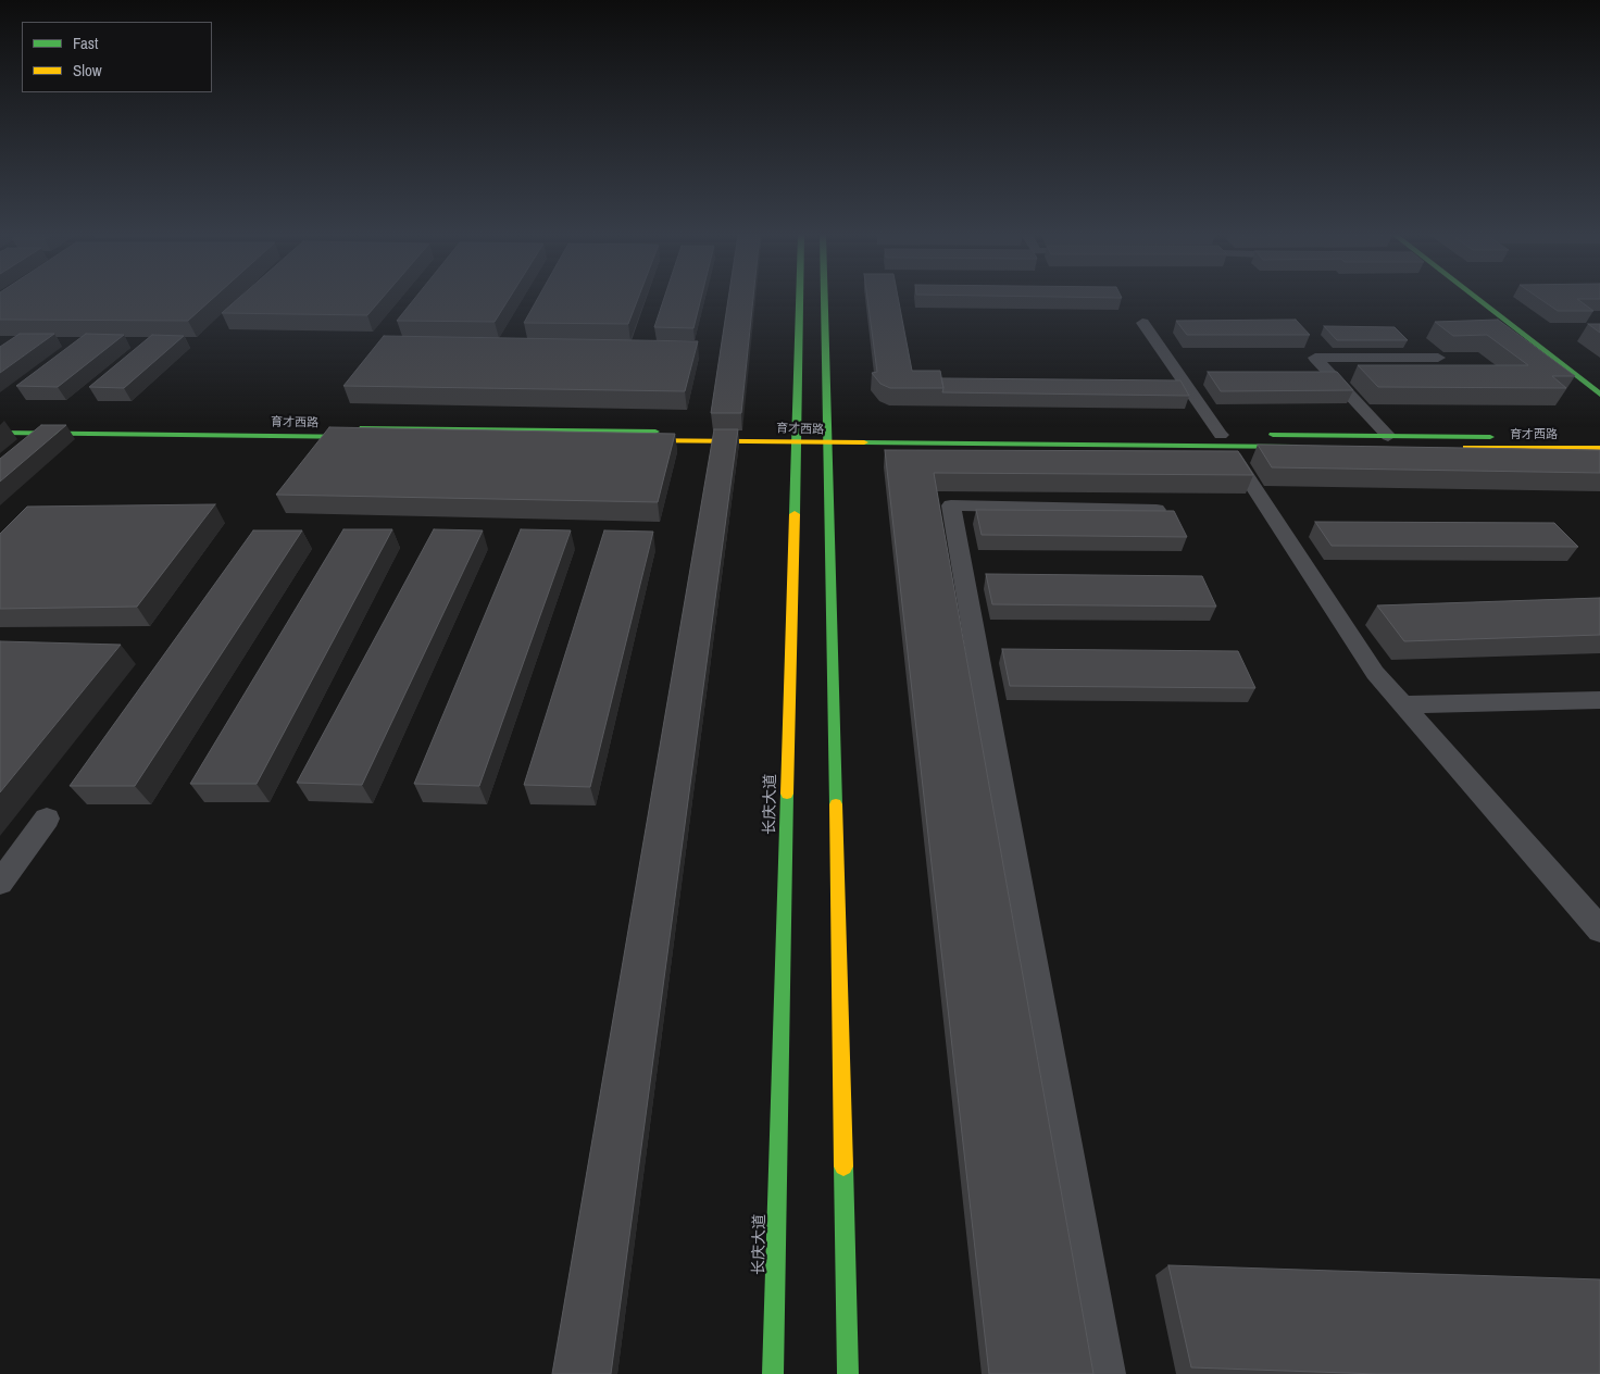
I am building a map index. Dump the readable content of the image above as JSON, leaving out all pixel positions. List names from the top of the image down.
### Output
{
  "streets": {
    "main road": ["育才西路", "长庆大道"]
  },
  "crossings": [
    ["育才西路", "长庆大道"]
  ],
  "legend": ["Fast", "Slow"]
}
